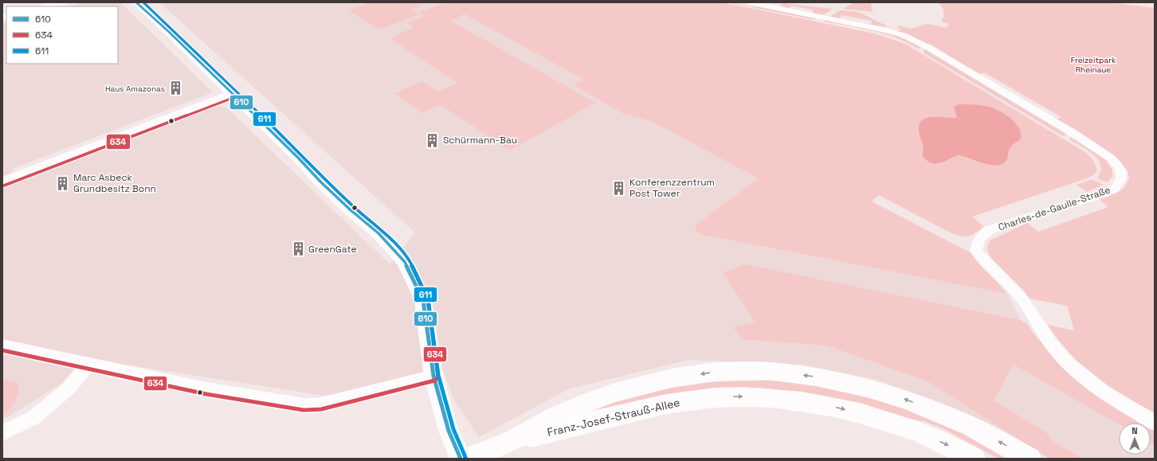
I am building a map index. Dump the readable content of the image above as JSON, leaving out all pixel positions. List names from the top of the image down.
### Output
{
  "streets": {
    "main road": ["Franz-Josef-Strauß-Allee"],
    "street": ["Charles-de-Gaulle-Straße"]
  },
  "parks": ["Freizeitpark Rheinaue"],
  "places": {
    "building": [
      "Haus Amazonas",
      "Schürmann-Bau",
      "Marc Asbeck Grundbesitz Bonn",
      "Konferenzzentrum Post Tower",
      "GreenGate"
    ]
  },
  "lines": ["transit line 610", "transit line 634", "transit line 611"],
  "legend": ["610", "634", "611"],
  "north": "top"
}
